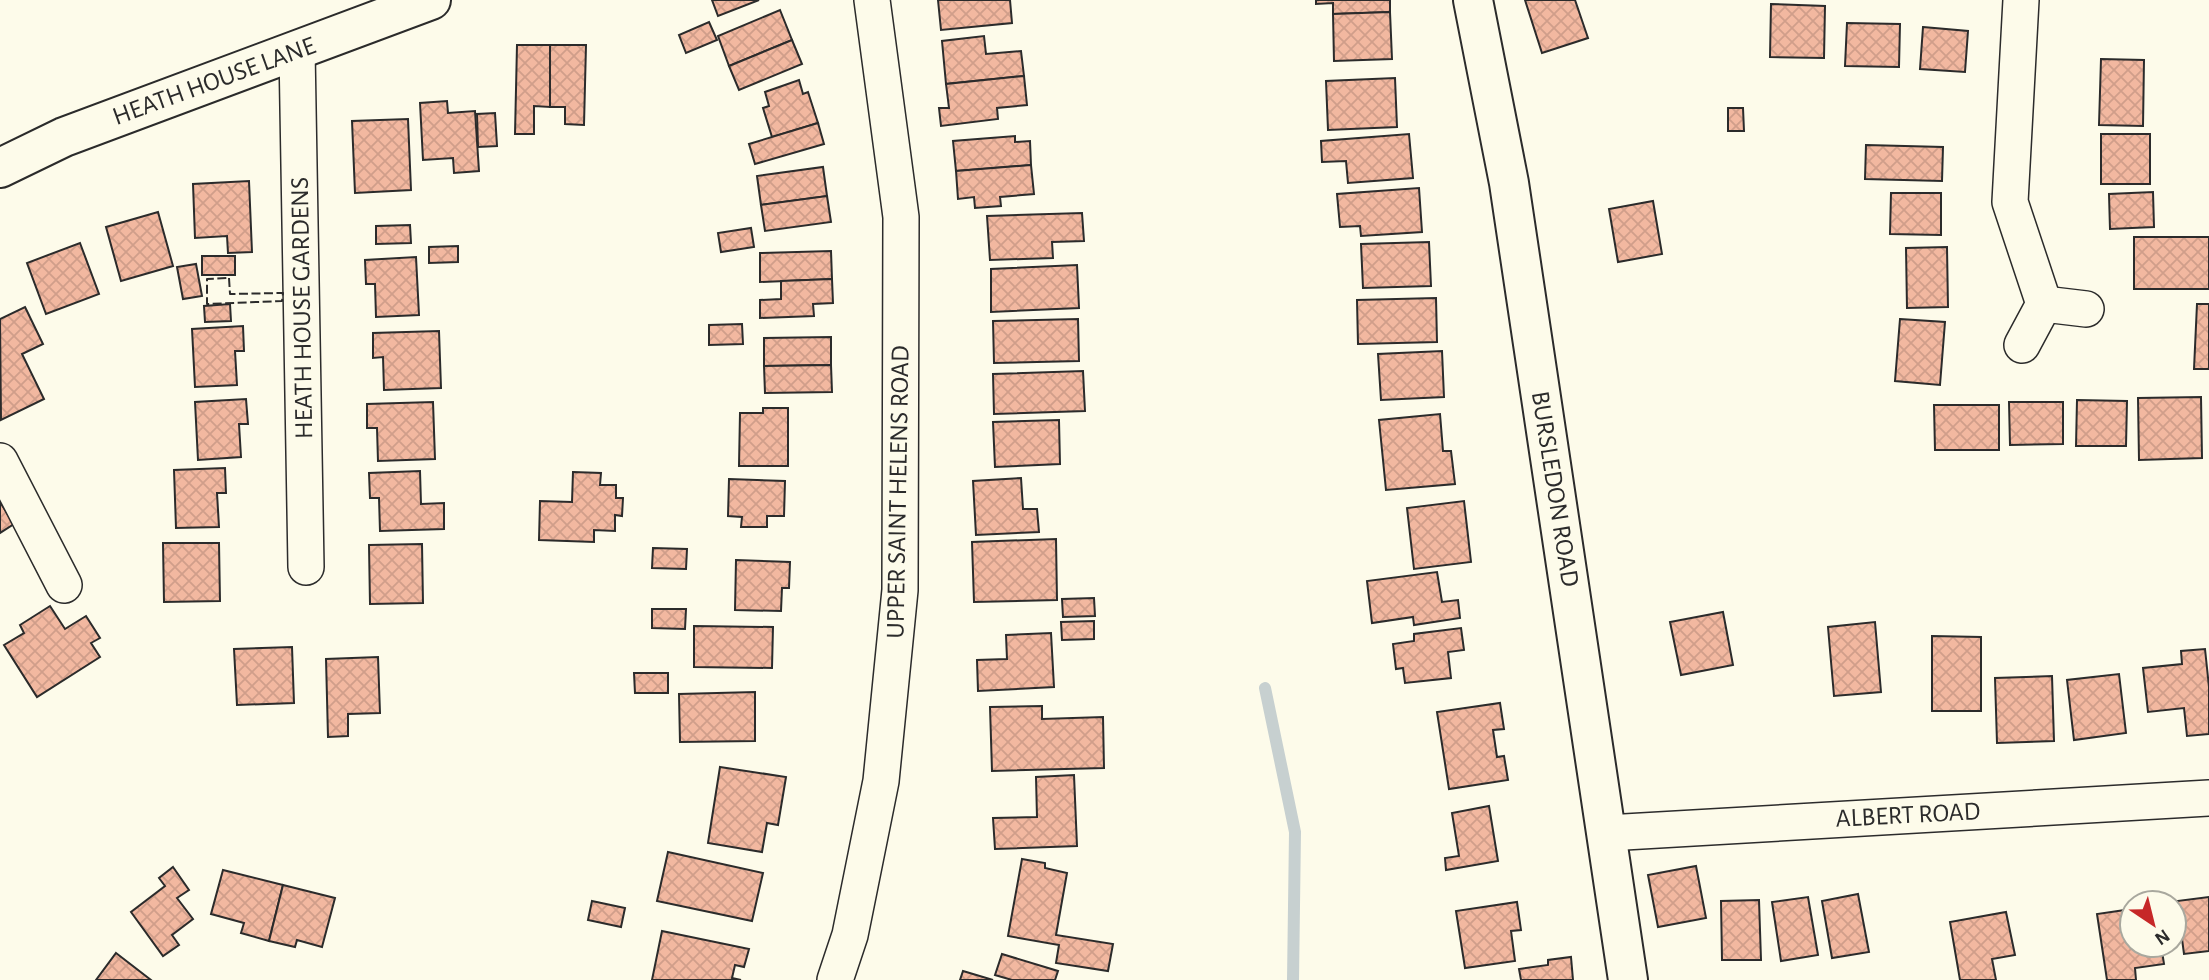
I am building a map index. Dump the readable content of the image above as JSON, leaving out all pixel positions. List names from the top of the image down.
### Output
{
  "streets": {
    "street": [
      "HEATH HOUSE LANE",
      "HEATH HOUSE GARDENS",
      "BURSLEDON ROAD",
      "UPPER SAINT HELENS ROAD",
      "ALBERT ROAD"
    ]
  },
  "crossings": [
    ["HEATH HOUSE LANE", "HEATH HOUSE GARDENS"],
    ["BURSLEDON ROAD", "ALBERT ROAD"]
  ],
  "north": "bottom right"
}
